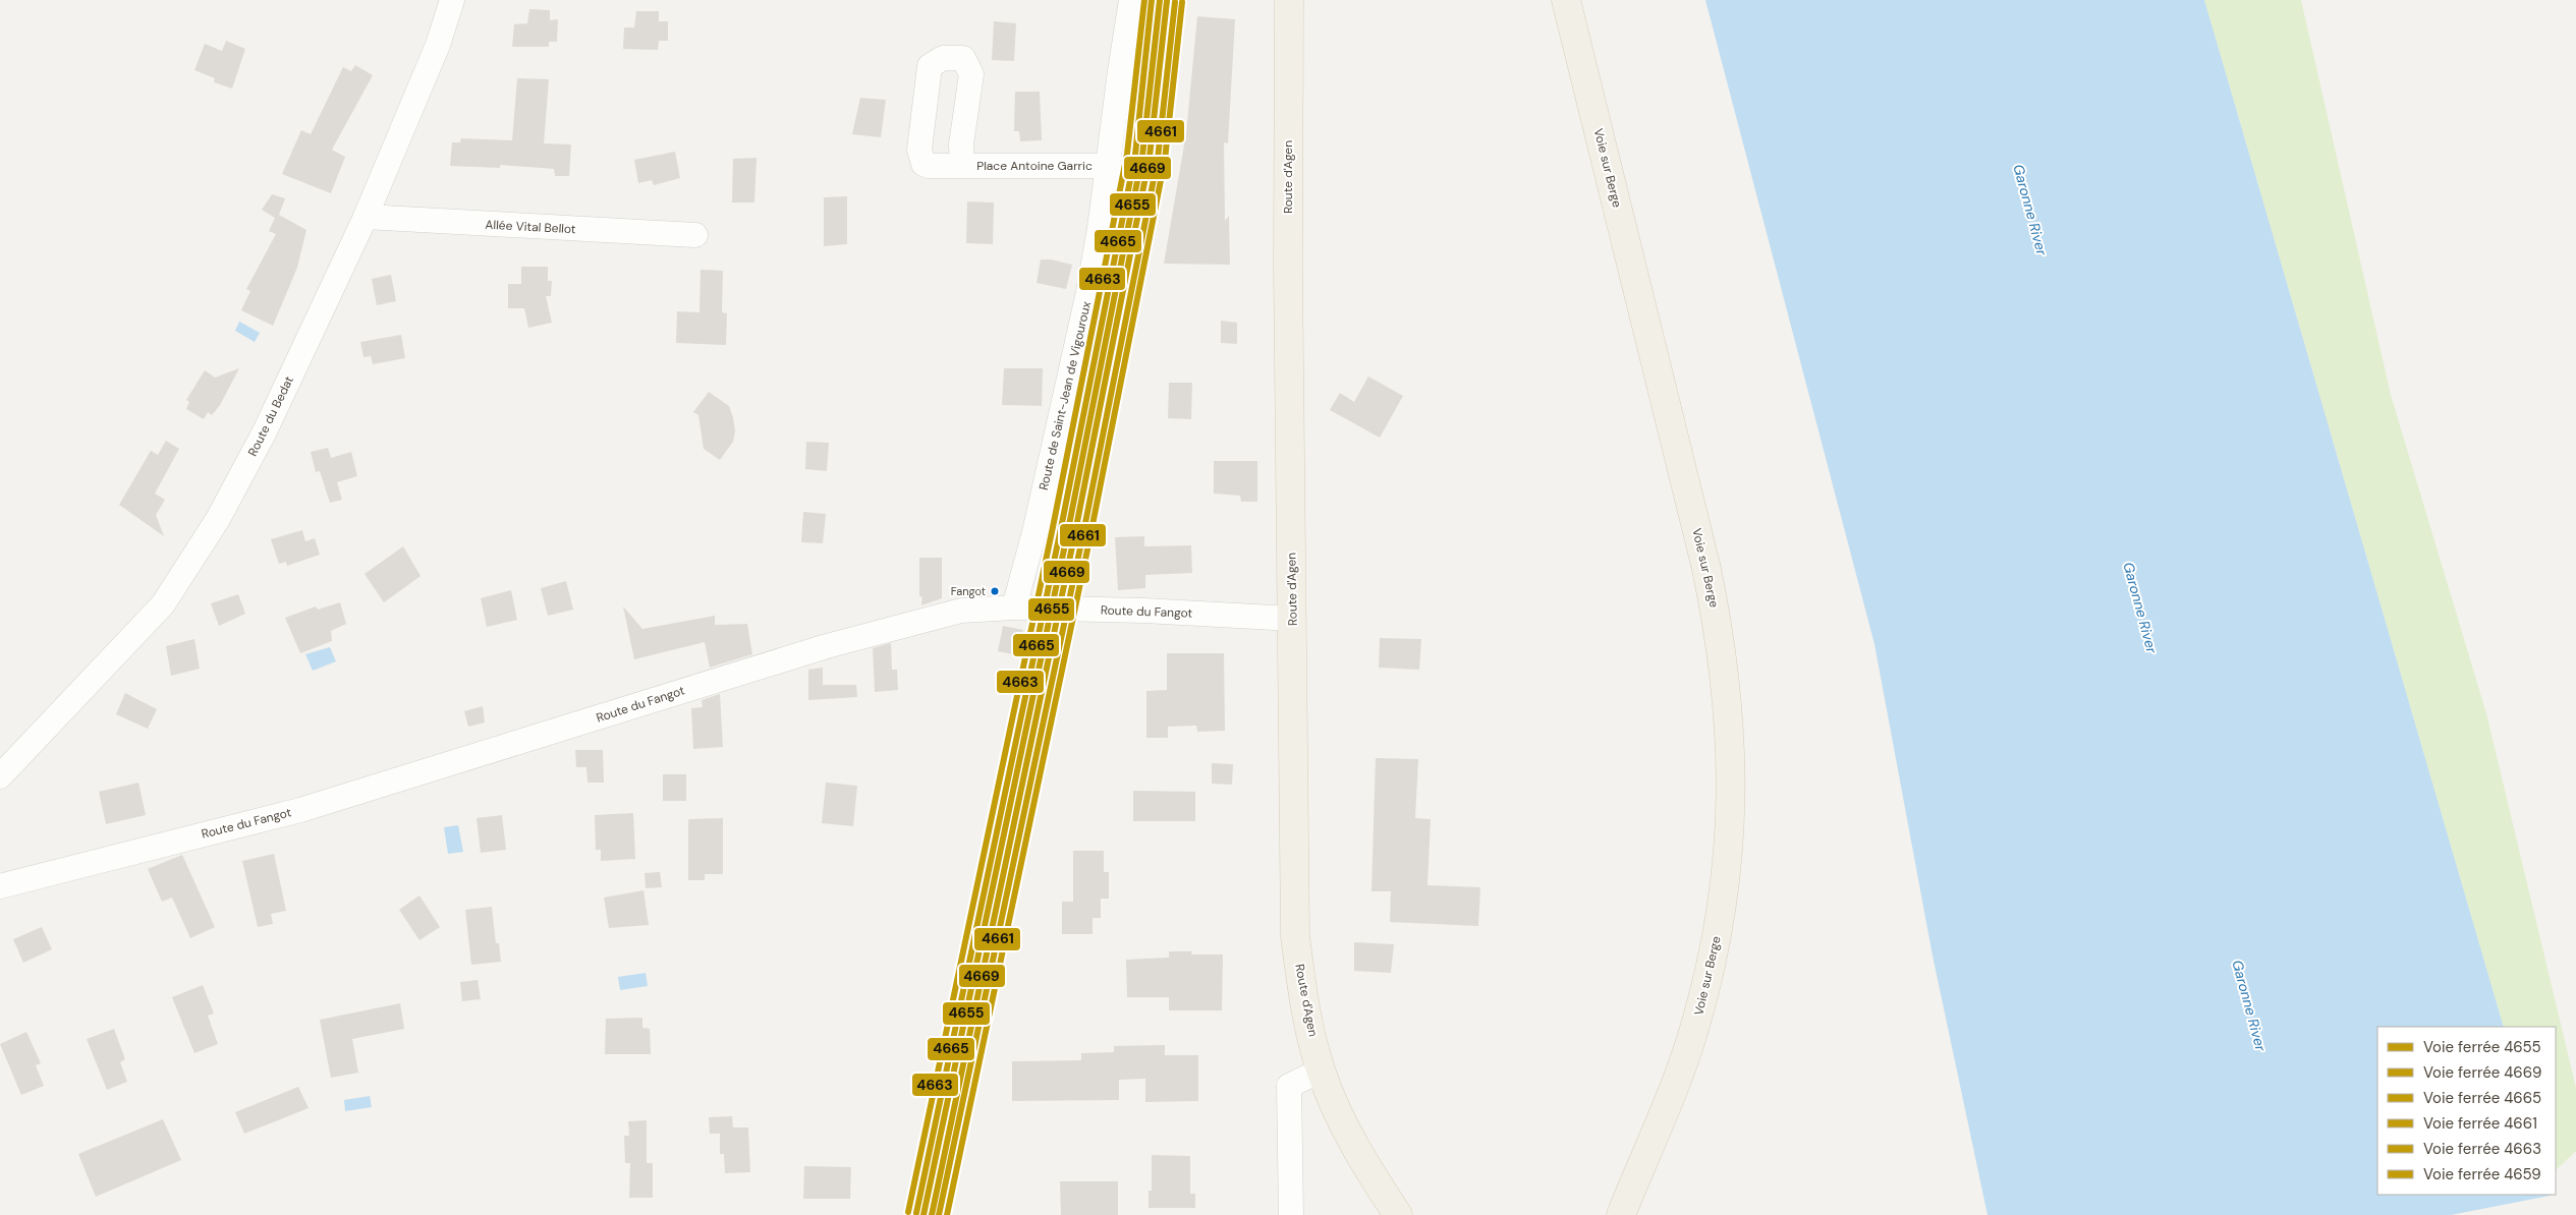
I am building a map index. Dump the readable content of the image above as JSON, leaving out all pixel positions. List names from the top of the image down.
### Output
{
  "streets": {
    "main road": ["Voie sur Berge", "Route d'Agen"],
    "street": [
      "Place Antoine Garric",
      "Allée Vital Bellot",
      "Route de Saint-Jean de Vigouroux",
      "Route du Bedat",
      "Route du Fangot"
    ]
  },
  "crossings": [
    ["Place Antoine Garric", "Route de Saint-Jean de Vigouroux"],
    ["Route d'Agen", "Route du Fangot"],
    ["Allée Vital Bellot", "Route du Bedat"],
    ["Route de Saint-Jean de Vigouroux", "Route du Fangot"]
  ],
  "water": ["Garonne River"],
  "places": ["Fangot"],
  "lines": [
    "rail line 4655",
    "rail line 4665",
    "rail line 4663",
    "rail line 4669",
    "rail line 4661",
    "rail line 4659"
  ],
  "legend": [
    "Voie ferrée 4655",
    "Voie ferrée 4669",
    "Voie ferrée 4665",
    "Voie ferrée 4661",
    "Voie ferrée 4663",
    "Voie ferrée 4659"
  ]
}
